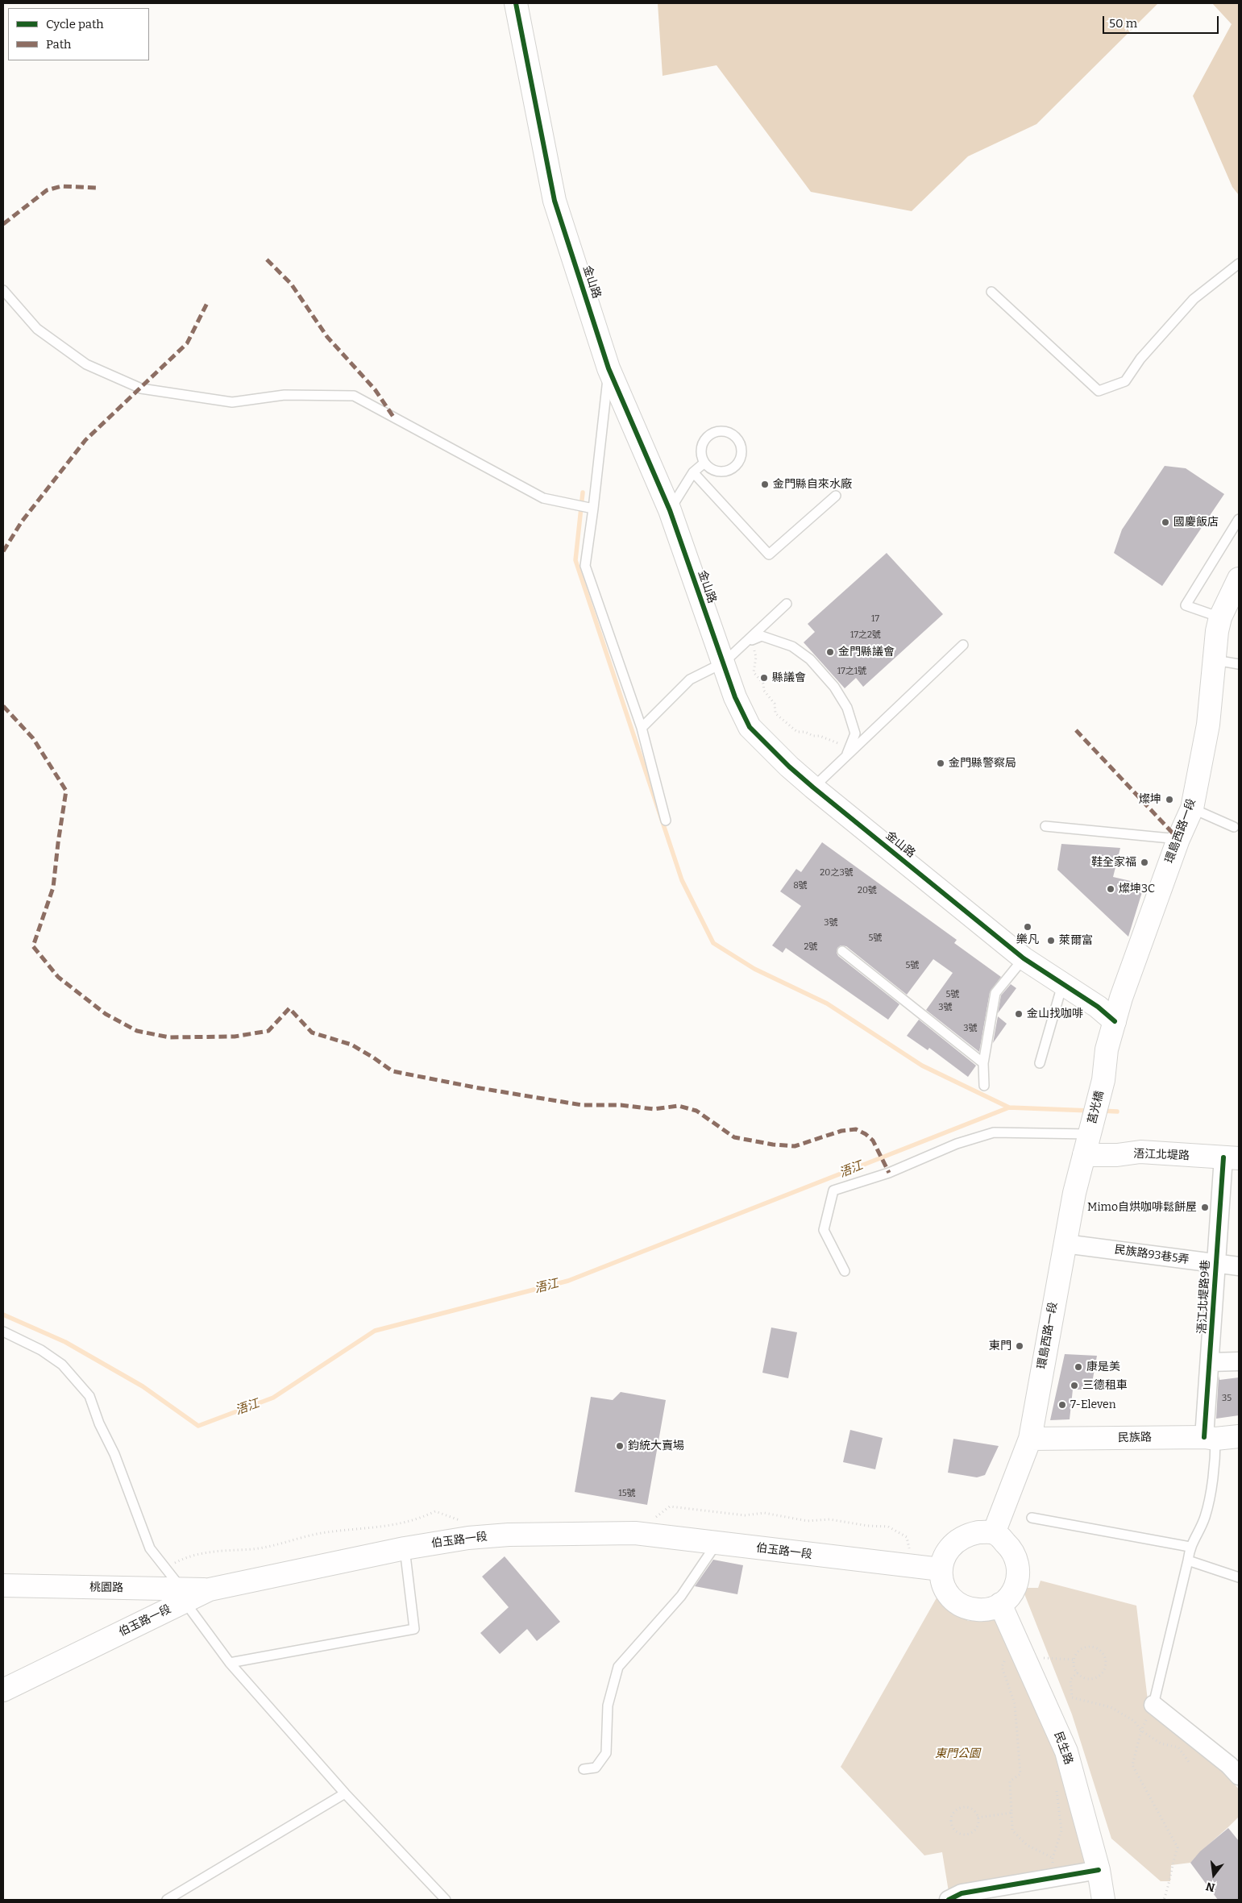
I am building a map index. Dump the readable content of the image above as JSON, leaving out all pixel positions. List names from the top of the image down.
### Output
{
  "streets": {
    "main road": [
      "金山路",
      "環島西路一段",
      "莒光橋",
      "浯江北堤路",
      "民族路",
      "伯玉路一段",
      "桃園路",
      "民生路"
    ],
    "street": ["民族路93巷5弄", "浯江北堤路9巷"]
  },
  "crossings": [
    ["金山路", "環島西路一段"],
    ["環島西路一段", "莒光橋"],
    ["環島西路一段", "浯江北堤路"],
    ["環島西路一段", "民族路93巷5弄"],
    ["環島西路一段", "民族路"],
    ["環島西路一段", "伯玉路一段"],
    ["環島西路一段", "民生路"],
    ["莒光橋", "浯江北堤路"],
    ["浯江北堤路", "浯江北堤路9巷"],
    ["民族路93巷5弄", "浯江北堤路9巷"],
    ["浯江北堤路9巷", "民族路"],
    ["伯玉路一段", "桃園路"],
    ["伯玉路一段", "民生路"]
  ],
  "water": ["浯江"],
  "parks": ["東門公園"],
  "places": [
    "金門縣自來水廠",
    "國慶飯店",
    "金門縣議會",
    "縣議會",
    "金門縣警察局",
    "燦坤",
    "鞋全家福",
    "燦坤3C",
    "樂凡",
    "萊爾富",
    "金山找咖啡",
    "Mimo自烘咖啡鬆餅屋",
    "東門",
    "康是美",
    "三德租車",
    "7-Eleven",
    "鈞統大賣場"
  ],
  "house_numbers": [
    "17",
    "17之2號",
    "17之1號",
    "20之3號",
    "8號",
    "20號",
    "3號",
    "5號",
    "2號",
    "5號",
    "5號",
    "3號",
    "3號",
    "35",
    "15號"
  ],
  "legend": ["Cycle path", "Path"],
  "scale_bar": "50 m",
  "north": "bottom"
}
